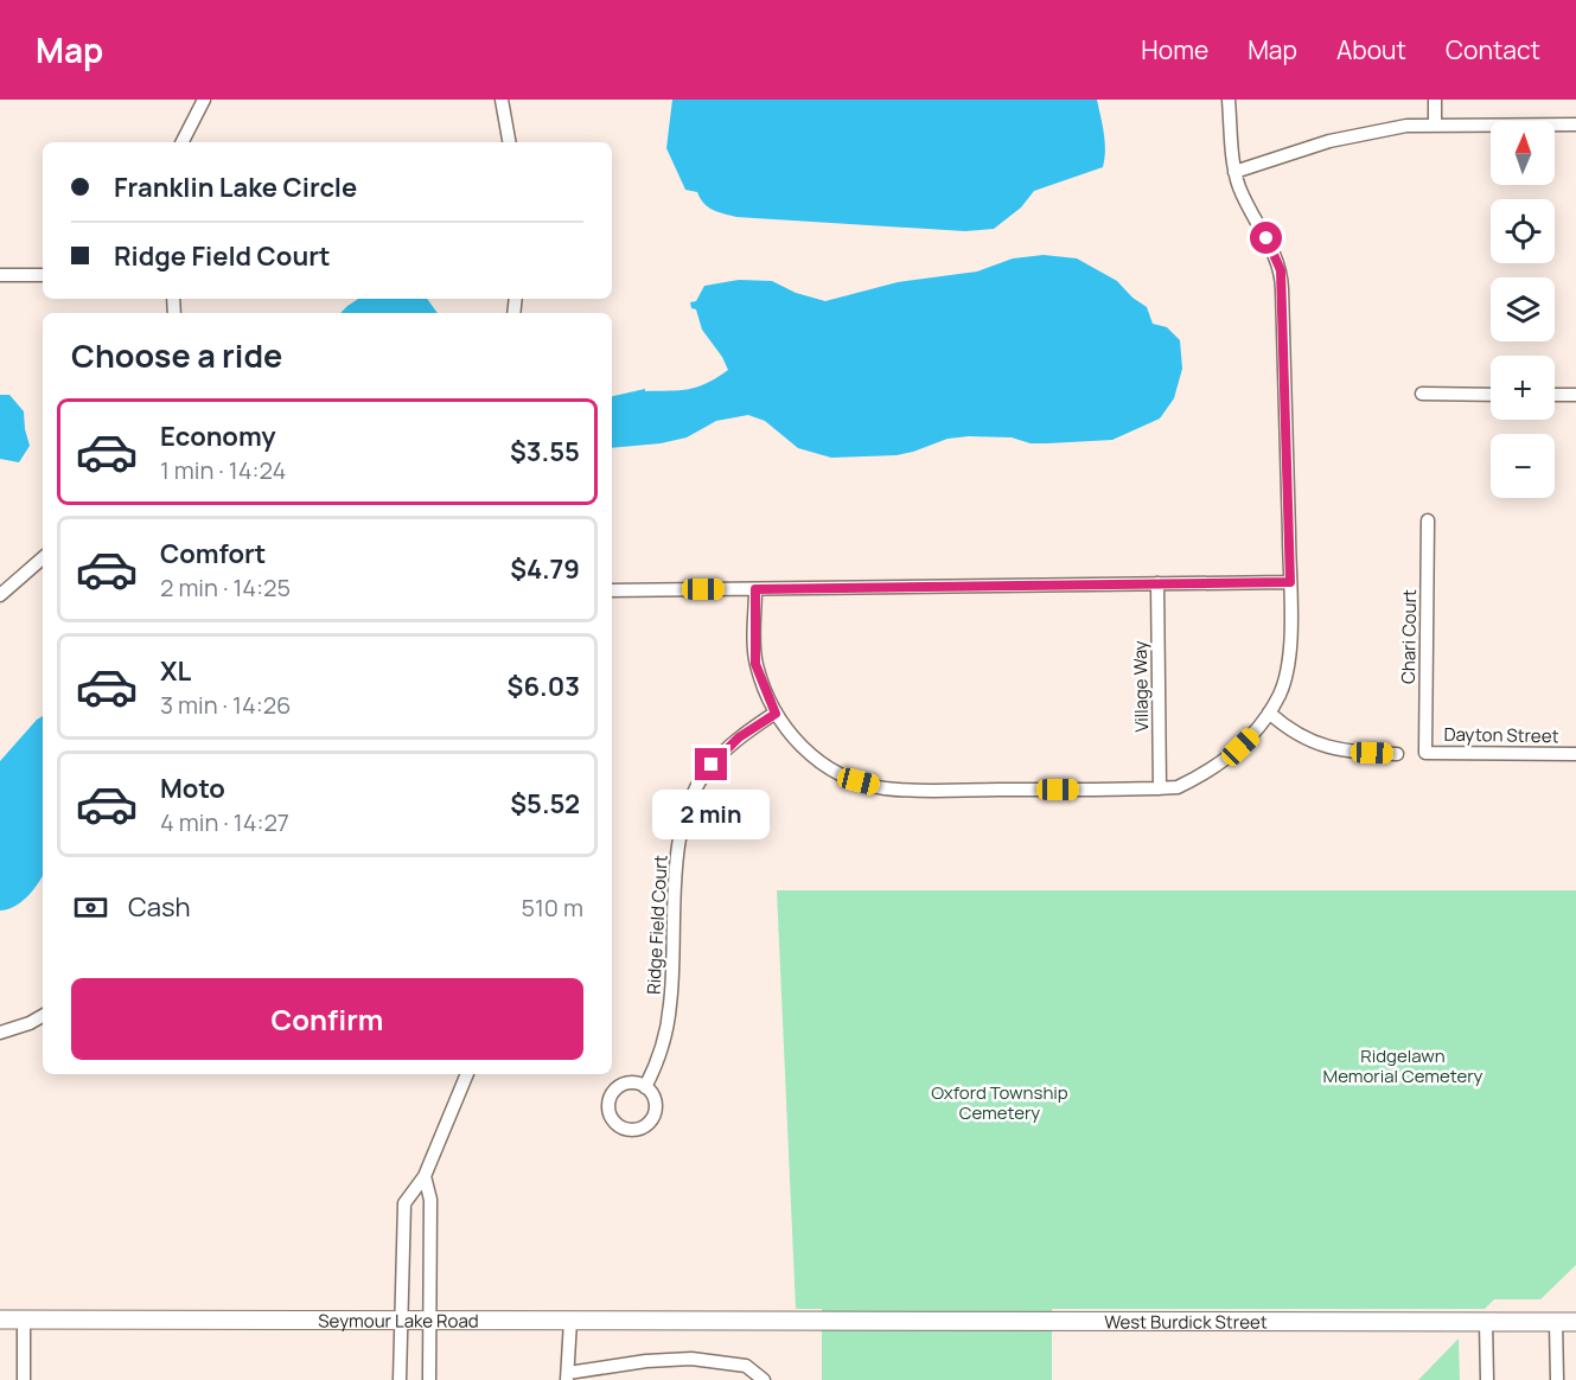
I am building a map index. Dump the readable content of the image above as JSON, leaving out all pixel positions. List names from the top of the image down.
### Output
{
  "streets": {
    "street": [
      "Chari Court",
      "Village Way",
      "Dayton Street",
      "Ridge Field Court",
      "Seymour Lake Road",
      "West Burdick Street"
    ]
  },
  "crossings": [
    ["Chari Court", "Dayton Street"],
    ["Seymour Lake Road", "West Burdick Street"]
  ],
  "parks": ["Ridgelawn Memorial Cemetery", "Oxford Township Cemetery"],
  "north": "top",
  "page": {
    "header": "Map",
    "nav": [
      "Home",
      "Map",
      "About",
      "Contact"
    ],
    "map_buttons": ["+", "−"],
    "banner": ["Franklin Lake Circle", "Ridge Field Court"],
    "heading": "Choose a ride",
    "list": [
      {
        "name": "Economy",
        "note": "1 min · 14:24",
        "value": "$3.55"
      },
      {
        "name": "Comfort",
        "note": "2 min · 14:25",
        "value": "$4.79"
      },
      {
        "name": "XL",
        "note": "3 min · 14:26",
        "value": "$6.03"
      },
      {
        "name": "Moto",
        "note": "4 min · 14:27",
        "value": "$5.52"
      }
    ],
    "bubble": "2 min",
    "pay": ["Cash", "510 m"],
    "buttons": "Confirm"
  }
}
